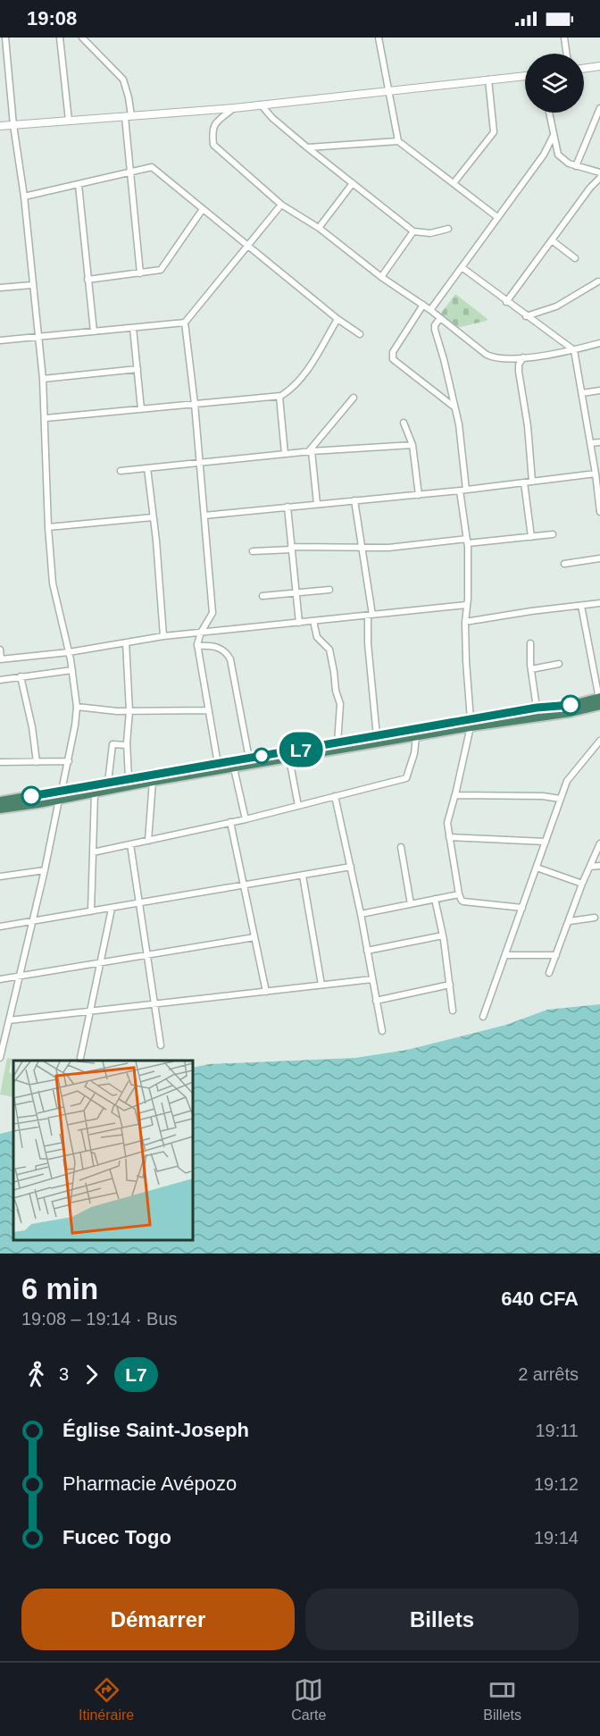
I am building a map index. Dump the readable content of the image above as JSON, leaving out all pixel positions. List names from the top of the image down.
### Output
{
  "lines": ["bus line L7"],
  "page": {
    "status": "19:08",
    "on_map": "L7",
    "heading": ["6 min", "19:08 – 19:14 · Bus", "640 CFA"],
    "legs": ["3", "L7", "2 arrêts"],
    "list": [
      {
        "name": "Église Saint-Joseph",
        "value": "19:11"
      },
      {
        "name": "Pharmacie Avépozo",
        "value": "19:12"
      },
      {
        "name": "Fucec Togo",
        "value": "19:14"
      }
    ],
    "buttons": ["Démarrer", "Billets"],
    "tabs": ["Itinéraire", "Carte", "Billets"]
  }
}
